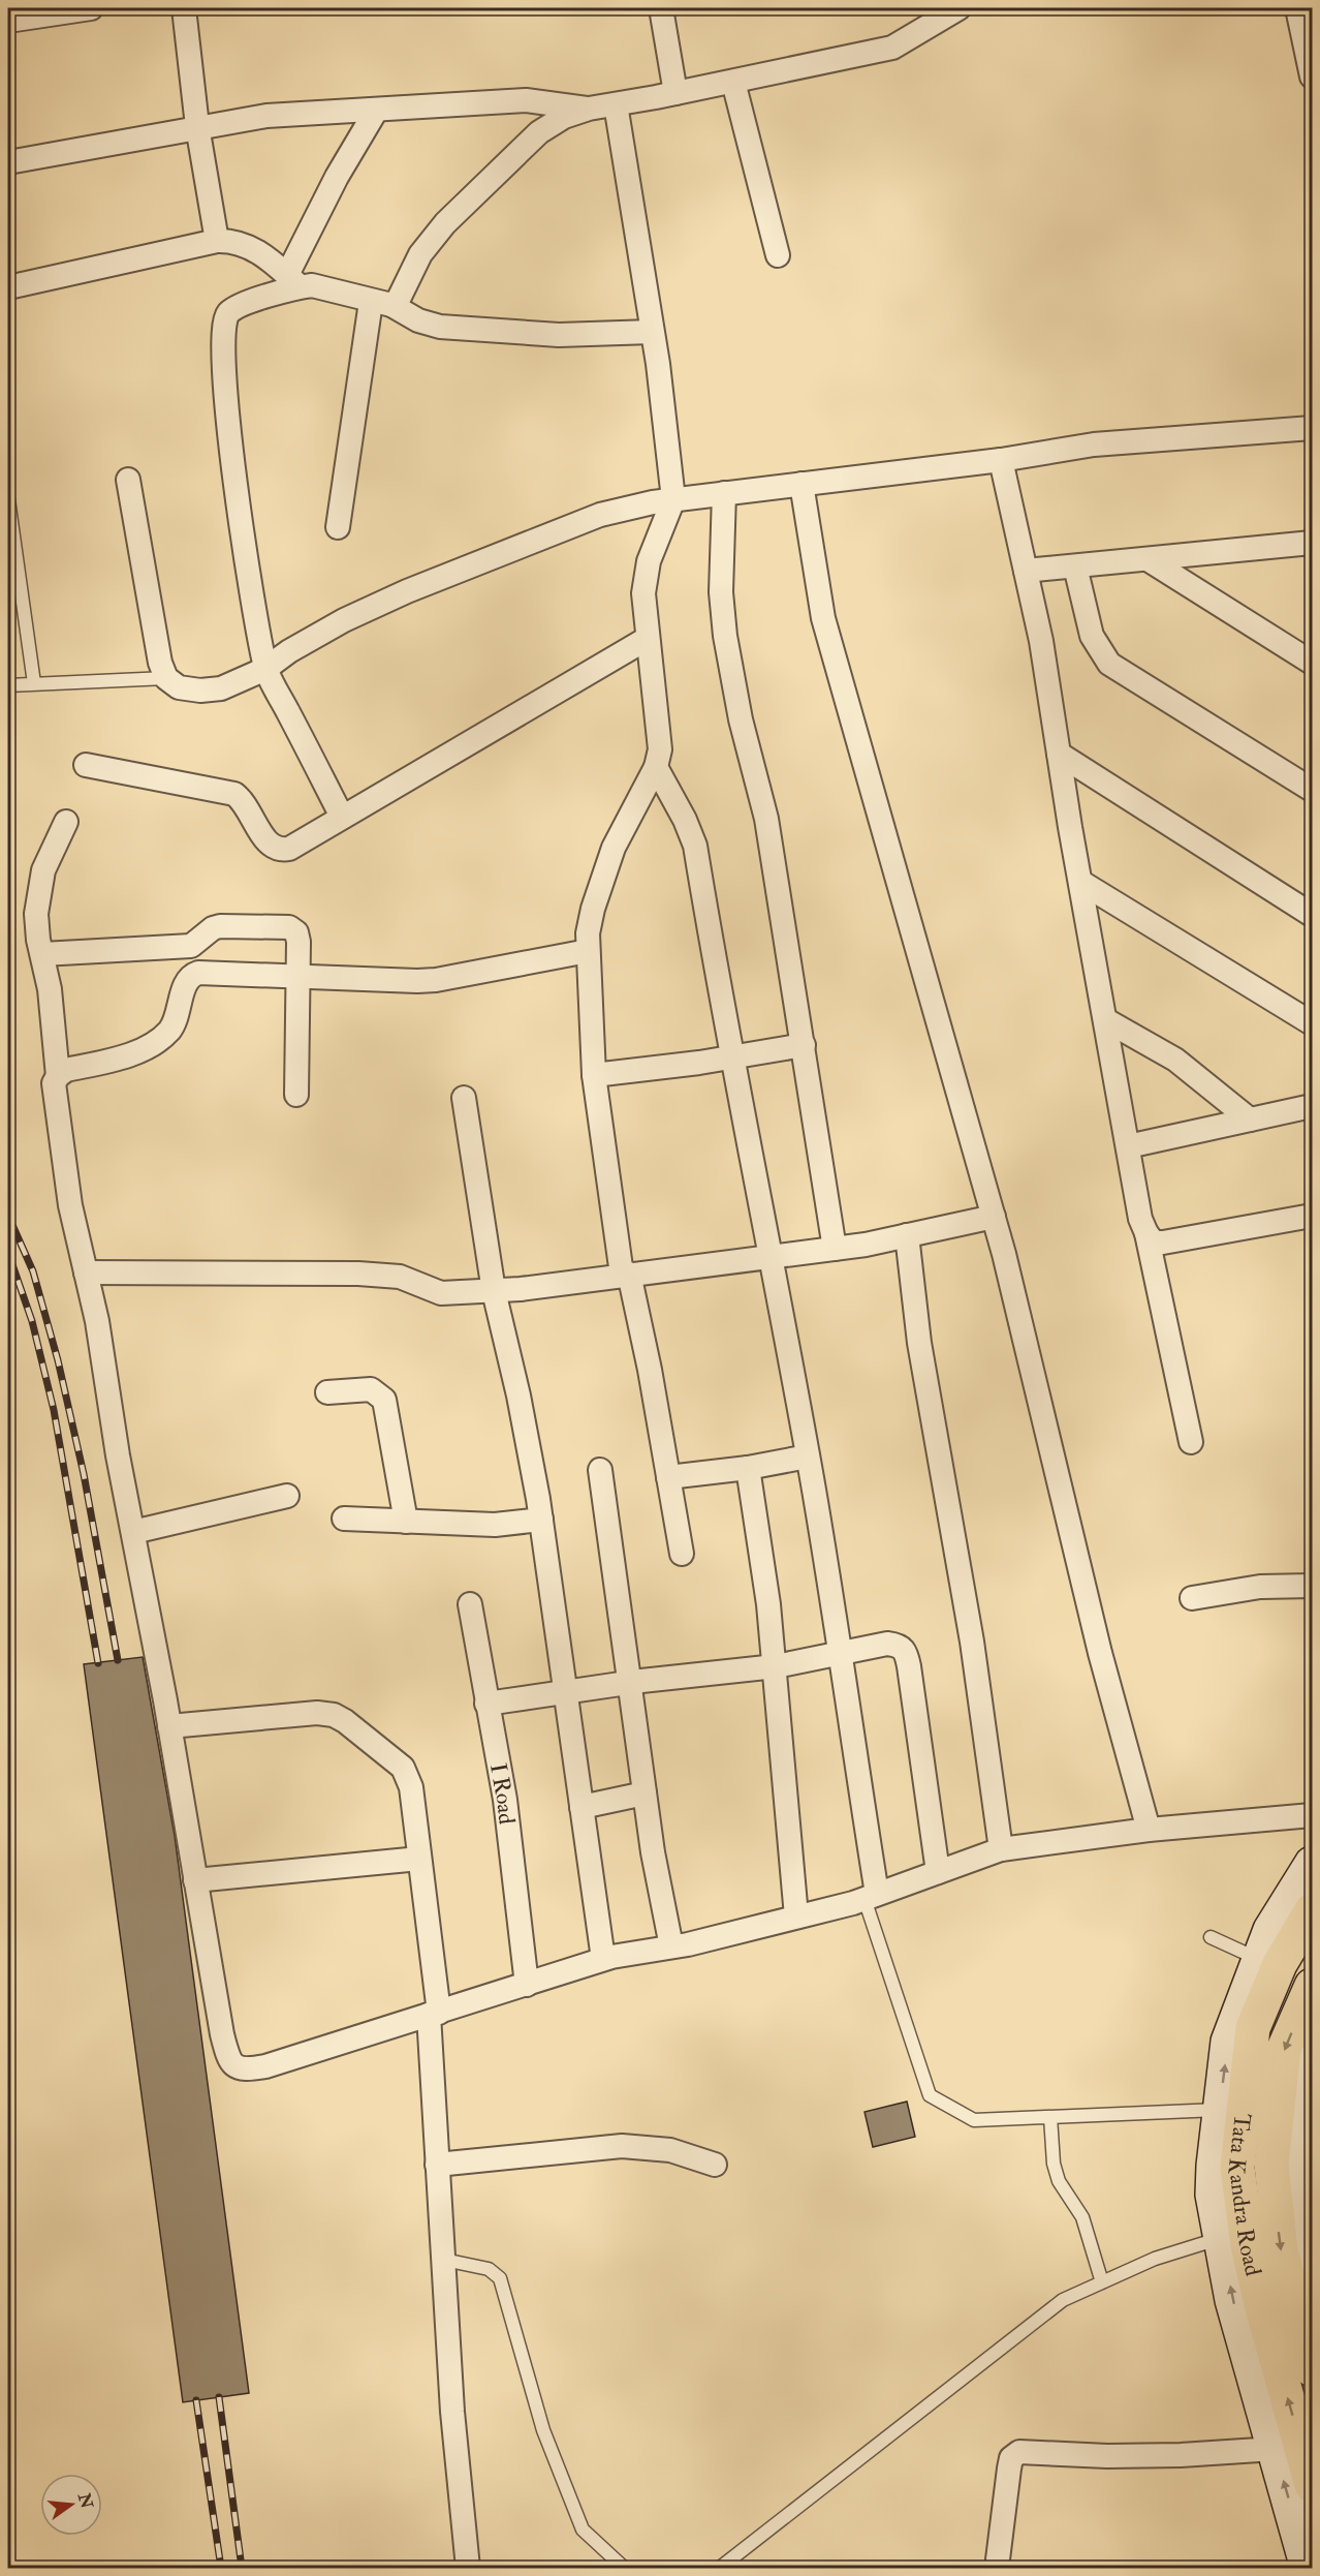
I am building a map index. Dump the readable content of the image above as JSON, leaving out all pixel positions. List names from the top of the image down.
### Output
{
  "streets": {
    "main road": ["Tata Kandra Road"],
    "street": ["I Road"]
  },
  "north": "right"
}
